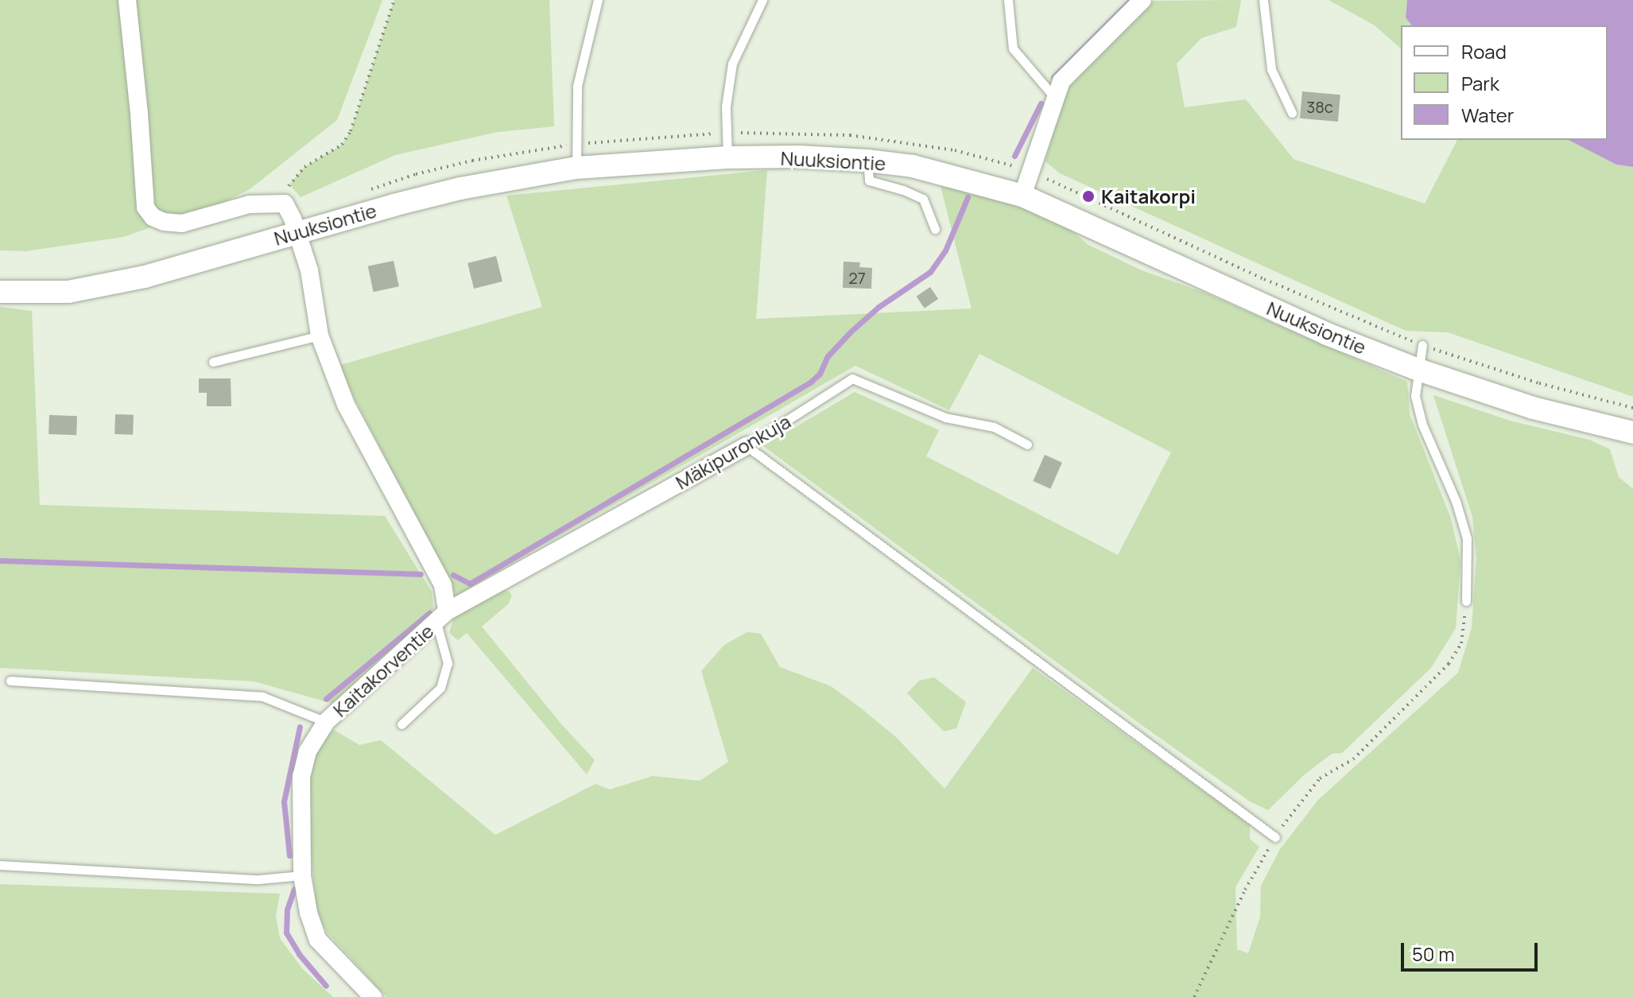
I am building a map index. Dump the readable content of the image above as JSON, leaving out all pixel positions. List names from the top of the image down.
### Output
{
  "streets": {
    "street": ["Nuuksiontie", "Mäkipuronkuja", "Kaitakorventie"]
  },
  "crossings": [
    ["Nuuksiontie", "Kaitakorventie"],
    ["Mäkipuronkuja", "Kaitakorventie"]
  ],
  "places": ["Kaitakorpi"],
  "house_numbers": ["38c", "27"],
  "legend": ["Road", "Park", "Water"],
  "scale_bar": "50 m"
}
